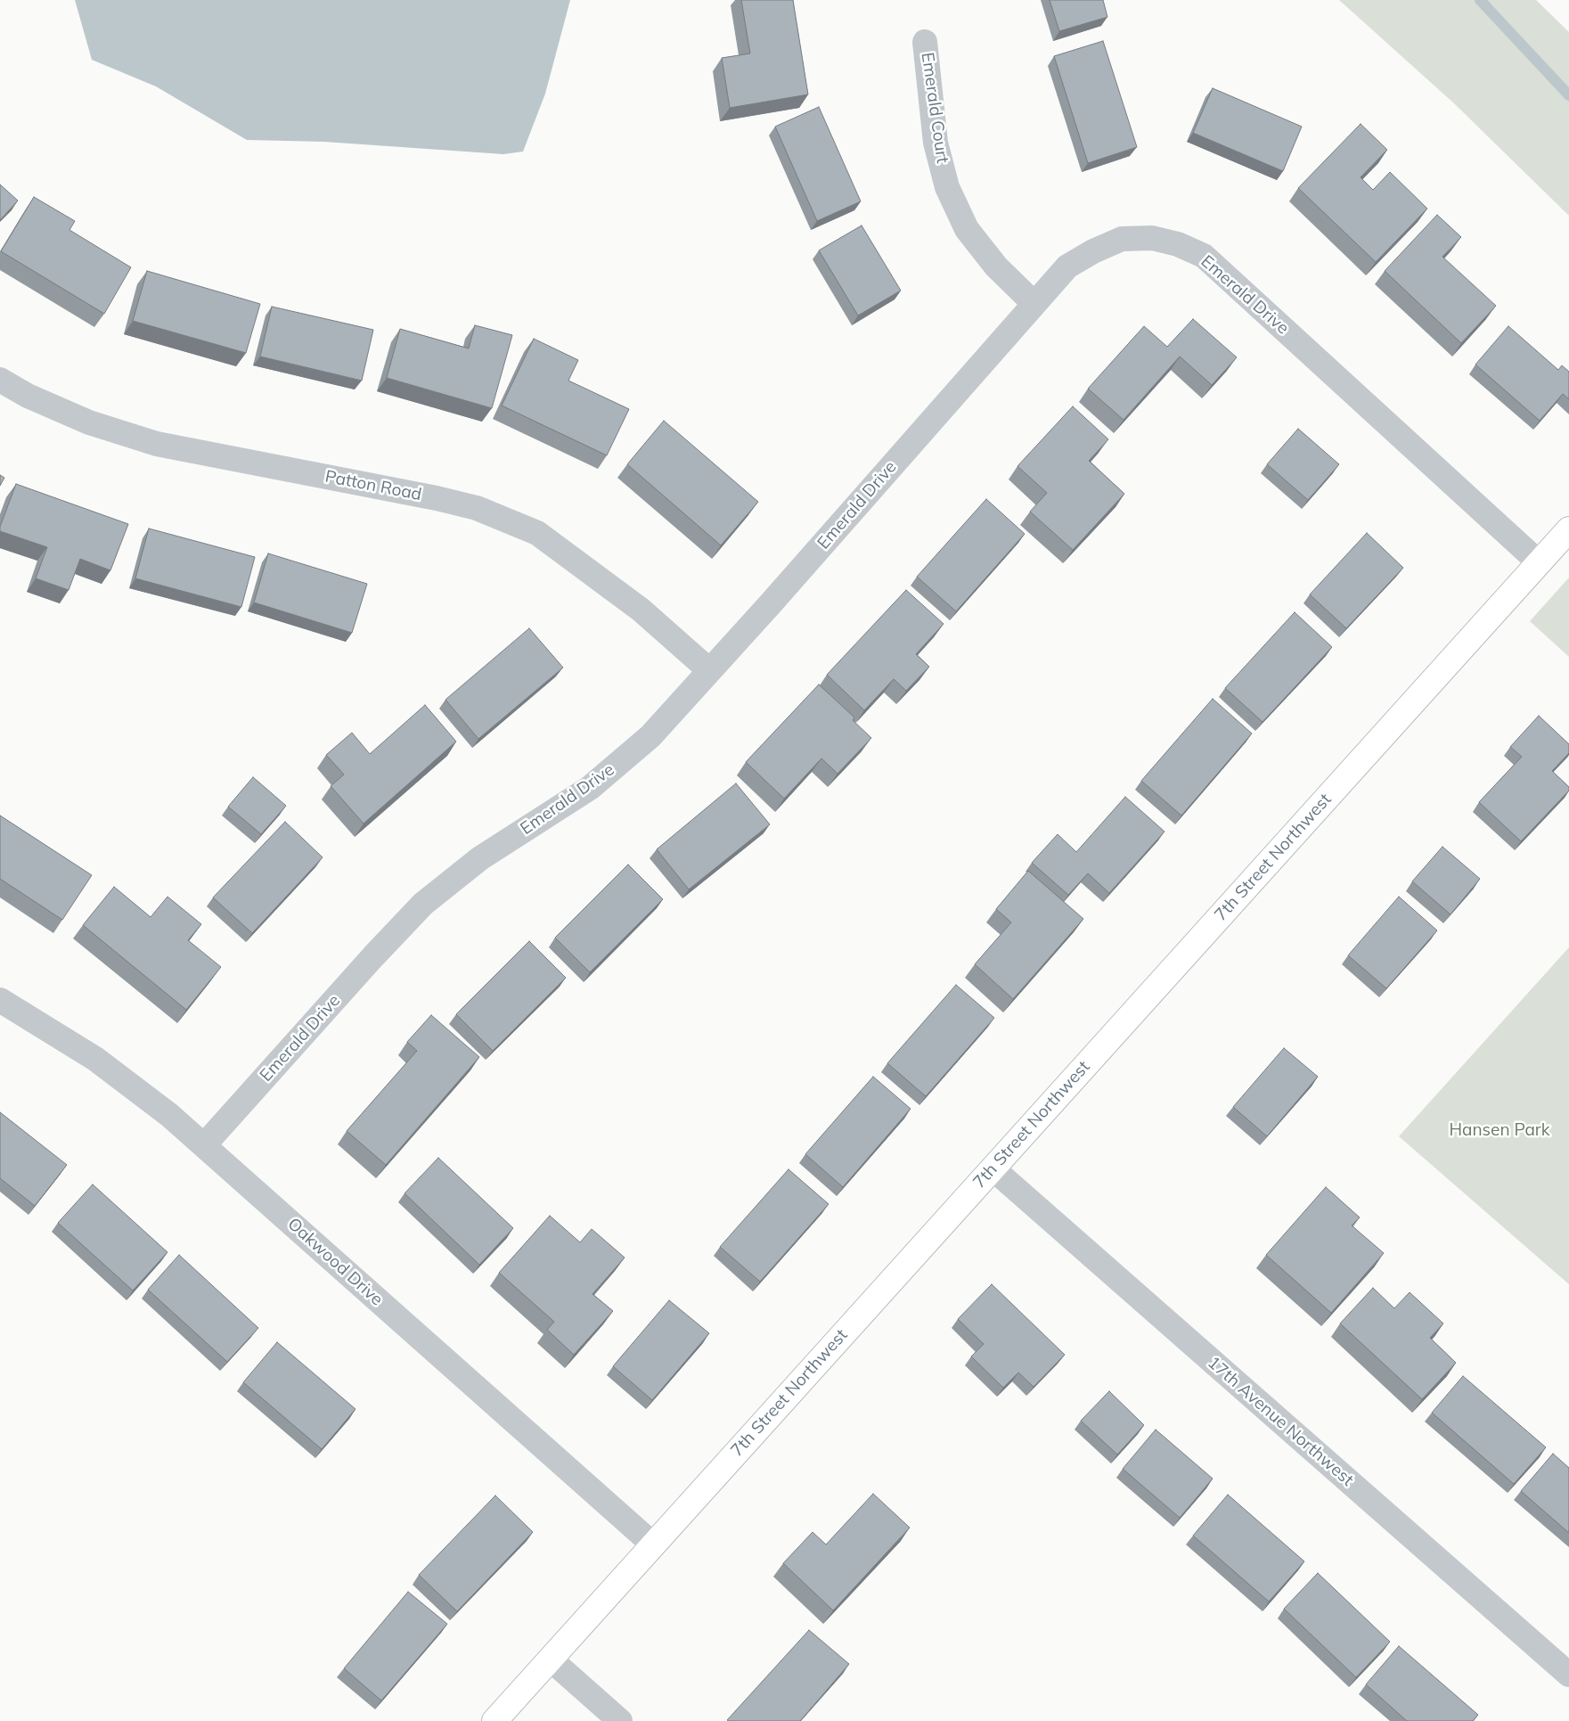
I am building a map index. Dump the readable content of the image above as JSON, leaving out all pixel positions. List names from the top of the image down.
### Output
{
  "streets": {
    "street": [
      "Emerald Court",
      "Emerald Drive",
      "Patton Road",
      "7th Street Northwest",
      "Oakwood Drive",
      "17th Avenue Northwest"
    ]
  },
  "crossings": [
    ["Emerald Court", "Emerald Drive"],
    ["Emerald Drive", "Patton Road"],
    ["Emerald Drive", "7th Street Northwest"],
    ["Emerald Drive", "Oakwood Drive"],
    ["7th Street Northwest", "Oakwood Drive"],
    ["7th Street Northwest", "17th Avenue Northwest"]
  ],
  "parks": ["Hansen Park"]
}
